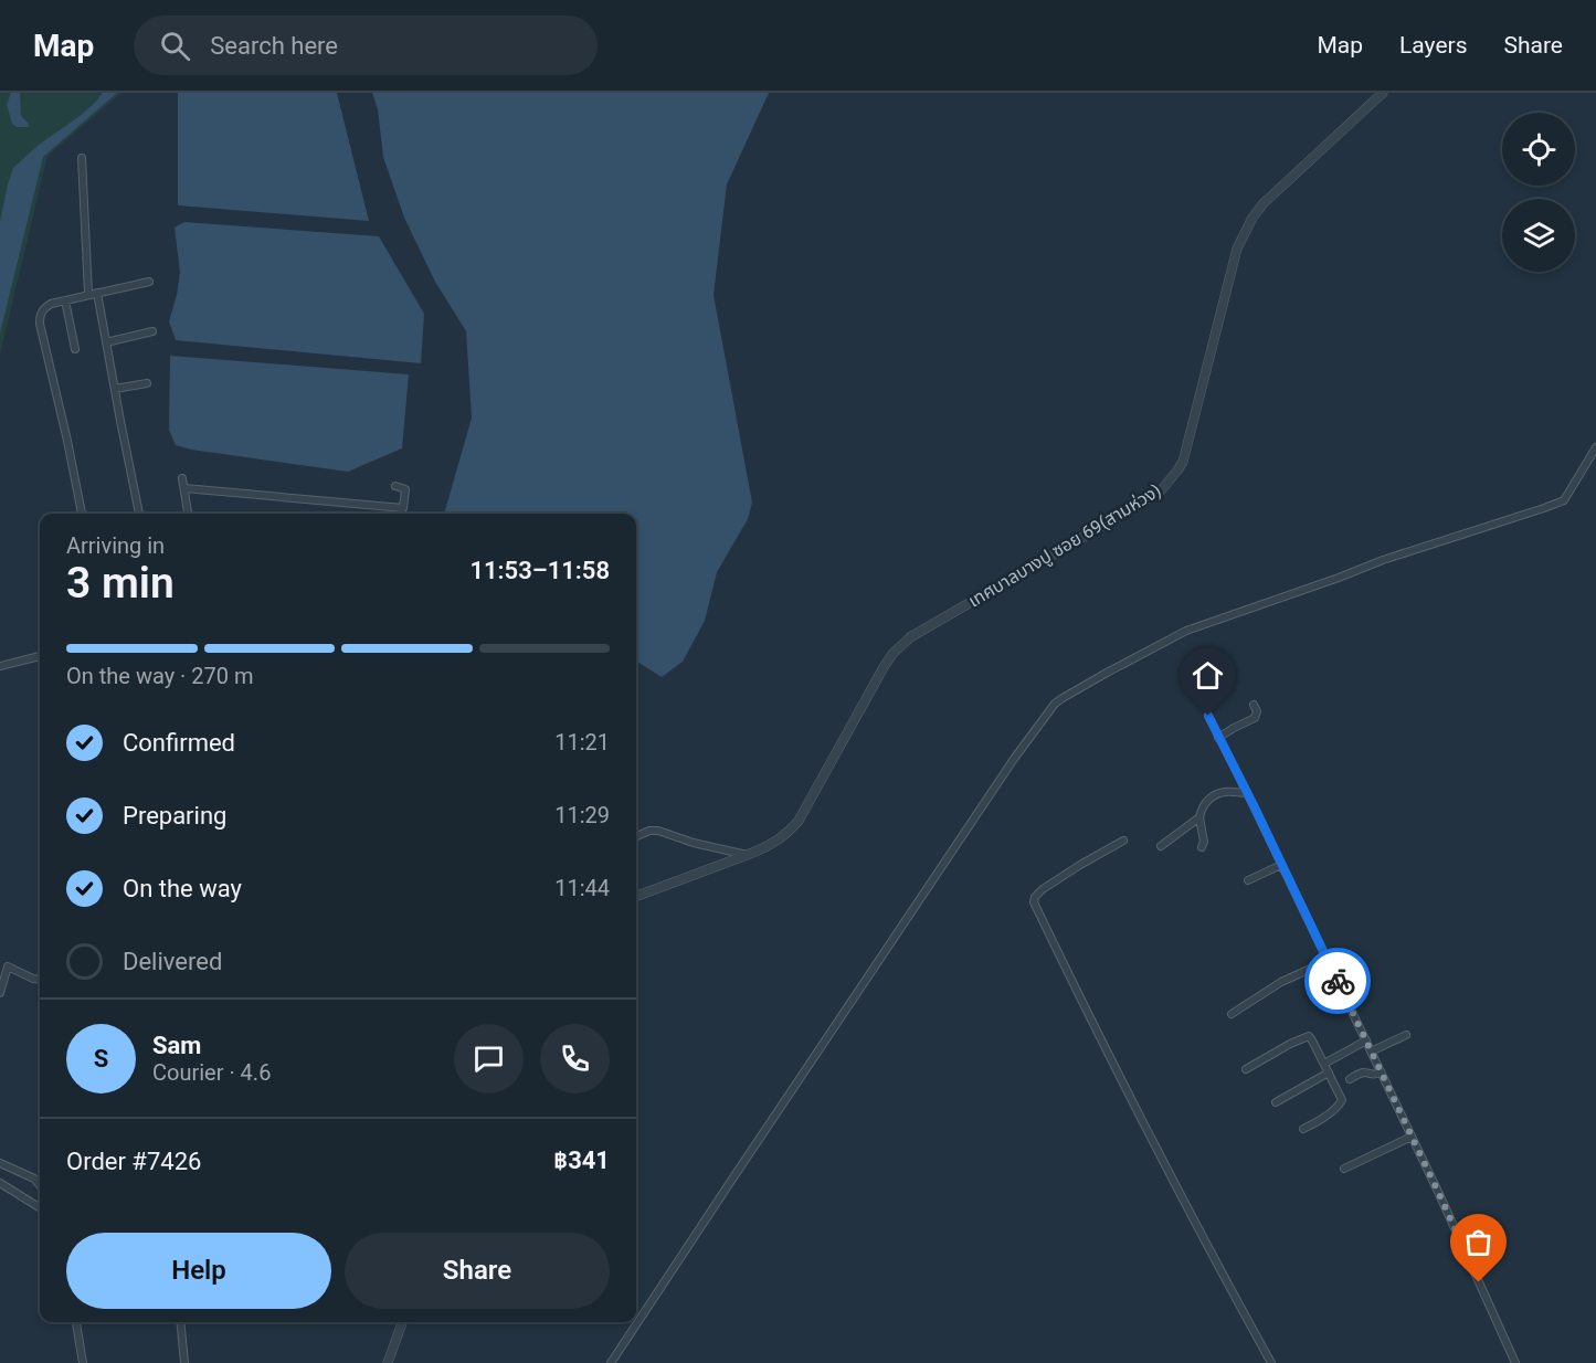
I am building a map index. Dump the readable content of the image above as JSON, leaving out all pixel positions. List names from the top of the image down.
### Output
{
  "streets": {
    "street": ["เทศบาลบางปู ซอย 69(สามห่วง)"]
  },
  "page": {
    "header": "Map",
    "search": "Search here",
    "nav": ["Map", "Layers", "Share"],
    "heading": ["3 min", "Arriving in", "11:53–11:58"],
    "panel": [
      "Sam",
      "Courier · 4.6",
      "Order #7426",
      "฿341"
    ],
    "bar": "On the way · 270 m",
    "list": [
      ["Confirmed", "11:21"],
      ["Preparing", "11:29"],
      ["On the way", "11:44"],
      "Delivered"
    ],
    "round": "S",
    "buttons": ["Help", "Share"]
  }
}
